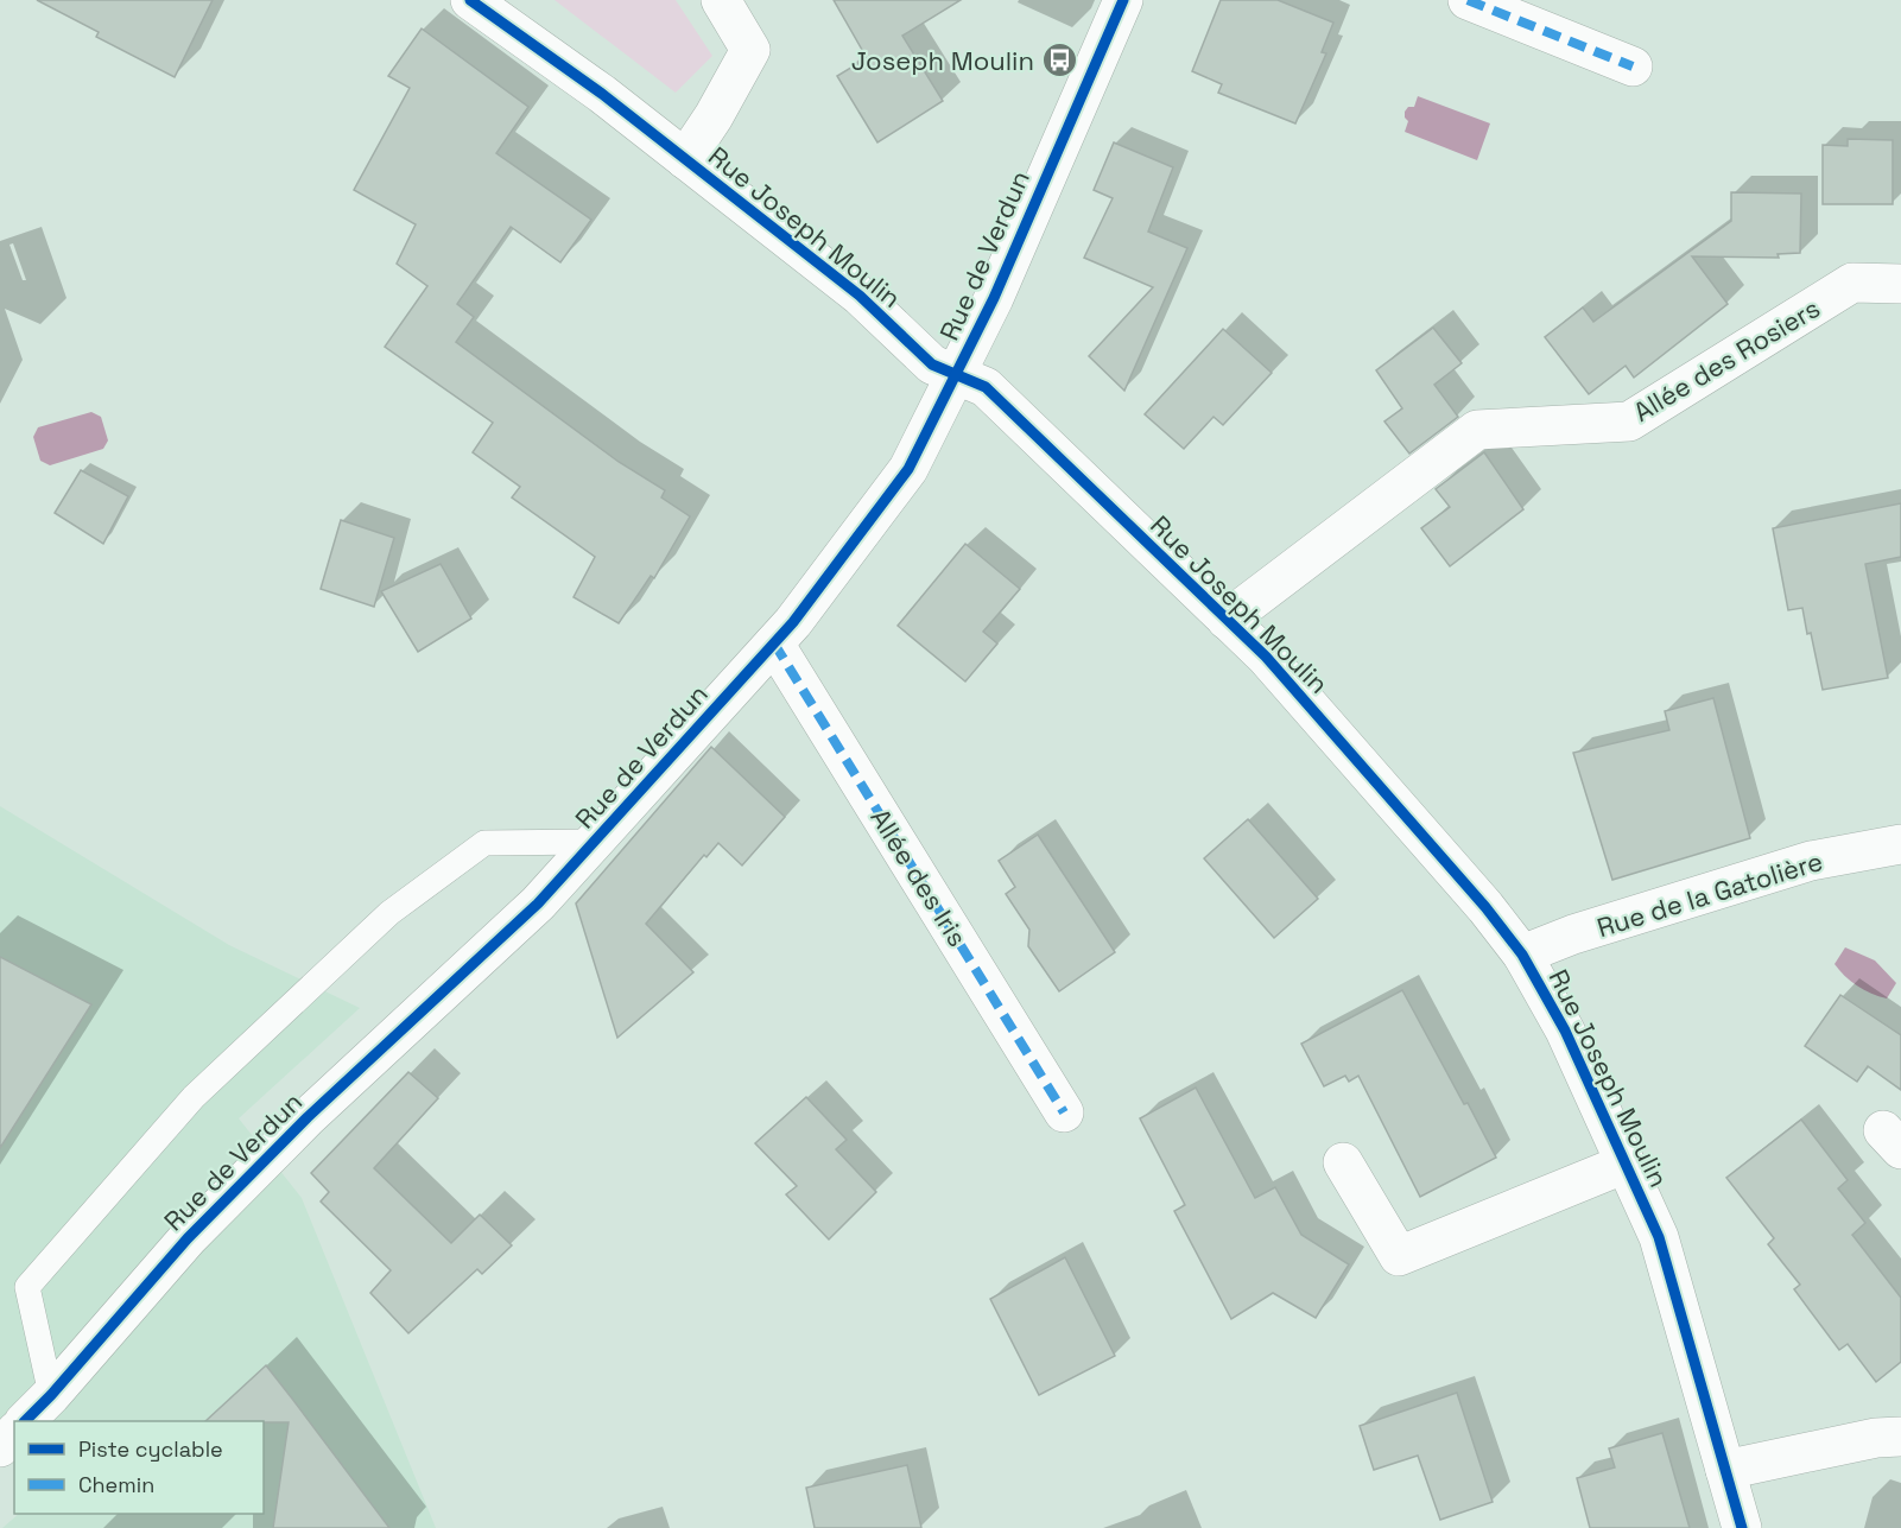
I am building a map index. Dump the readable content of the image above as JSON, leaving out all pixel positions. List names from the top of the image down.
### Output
{
  "streets": {
    "street": [
      "Rue Joseph Moulin",
      "Rue de Verdun",
      "Allée des Rosiers",
      "Allée des Iris",
      "Rue de la Gatolière"
    ]
  },
  "crossings": [
    ["Rue Joseph Moulin", "Rue de Verdun"],
    ["Rue Joseph Moulin", "Allée des Rosiers"],
    ["Rue Joseph Moulin", "Rue de la Gatolière"],
    ["Rue de Verdun", "Allée des Iris"]
  ],
  "places": {
    "bus stop": ["Joseph Moulin"]
  },
  "legend": ["Piste cyclable", "Chemin"]
}
